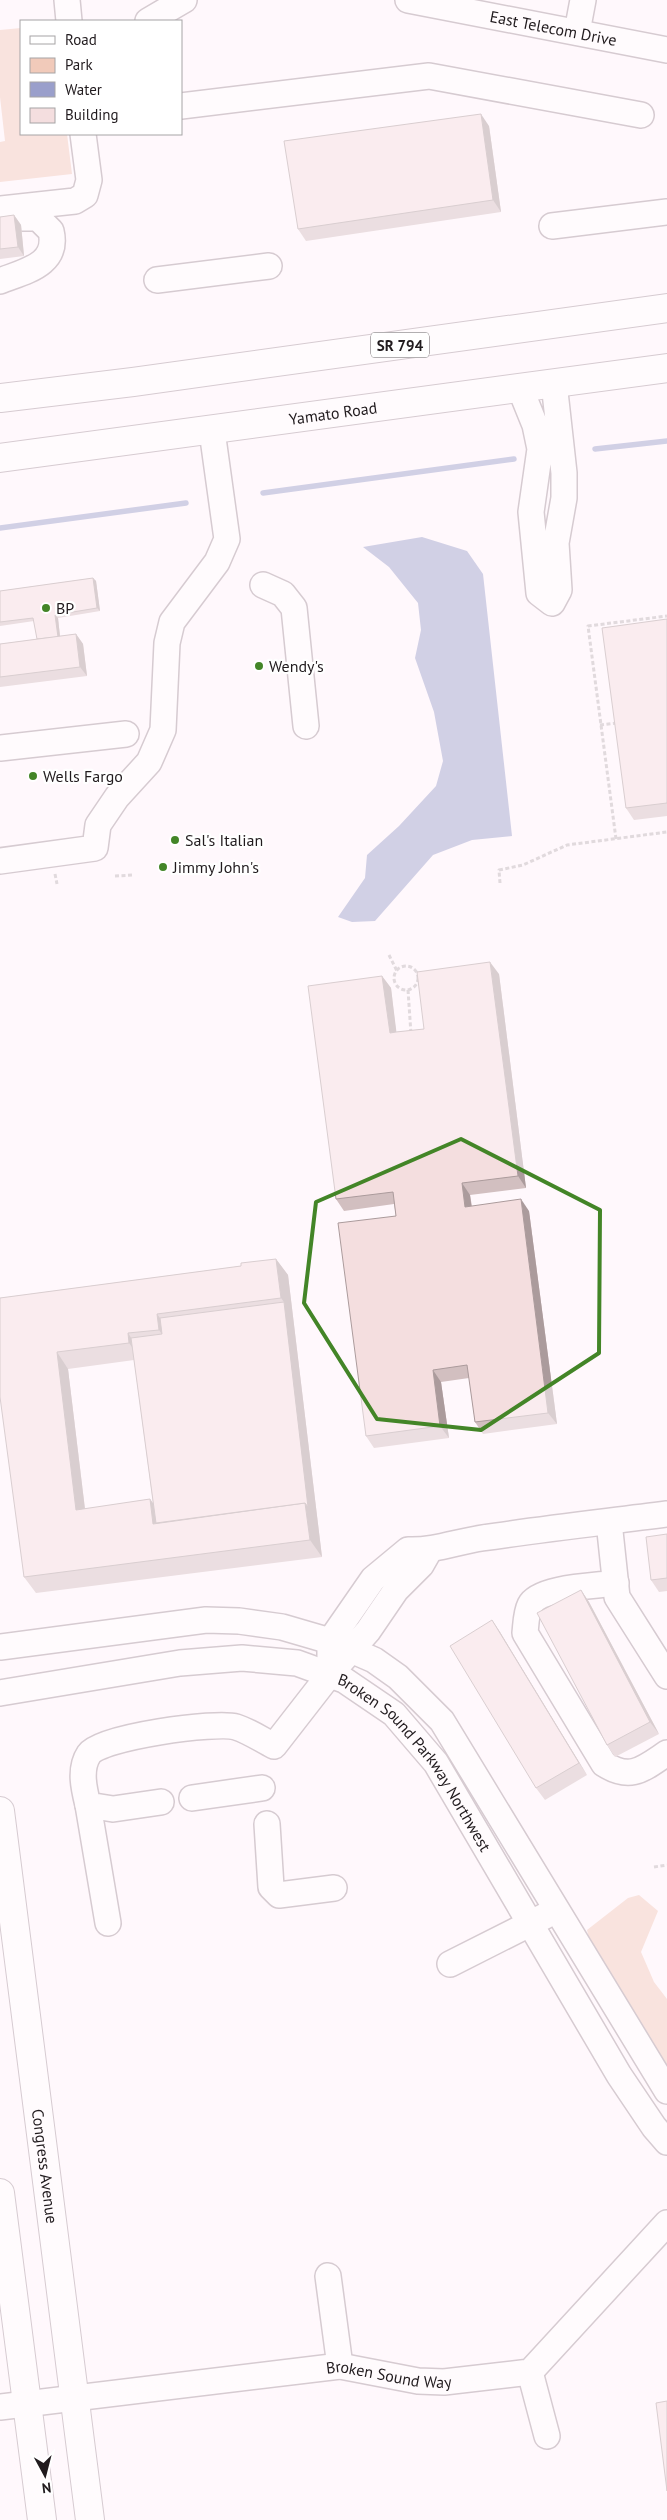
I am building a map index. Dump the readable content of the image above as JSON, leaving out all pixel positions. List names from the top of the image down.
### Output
{
  "streets": {
    "main road": ["SR 794", "Yamato Road", "Congress Avenue"],
    "street": ["East Telecom Drive", "Broken Sound Parkway Northwest", "Broken Sound Way"]
  },
  "crossings": [
    ["Congress Avenue", "Broken Sound Way"]
  ],
  "places": [
    "BP",
    "Wendy's",
    "Wells Fargo",
    "Sal's Italian",
    "Jimmy John's"
  ],
  "legend": [
    "Road",
    "Park",
    "Water",
    "Building"
  ],
  "north": "bottom"
}
